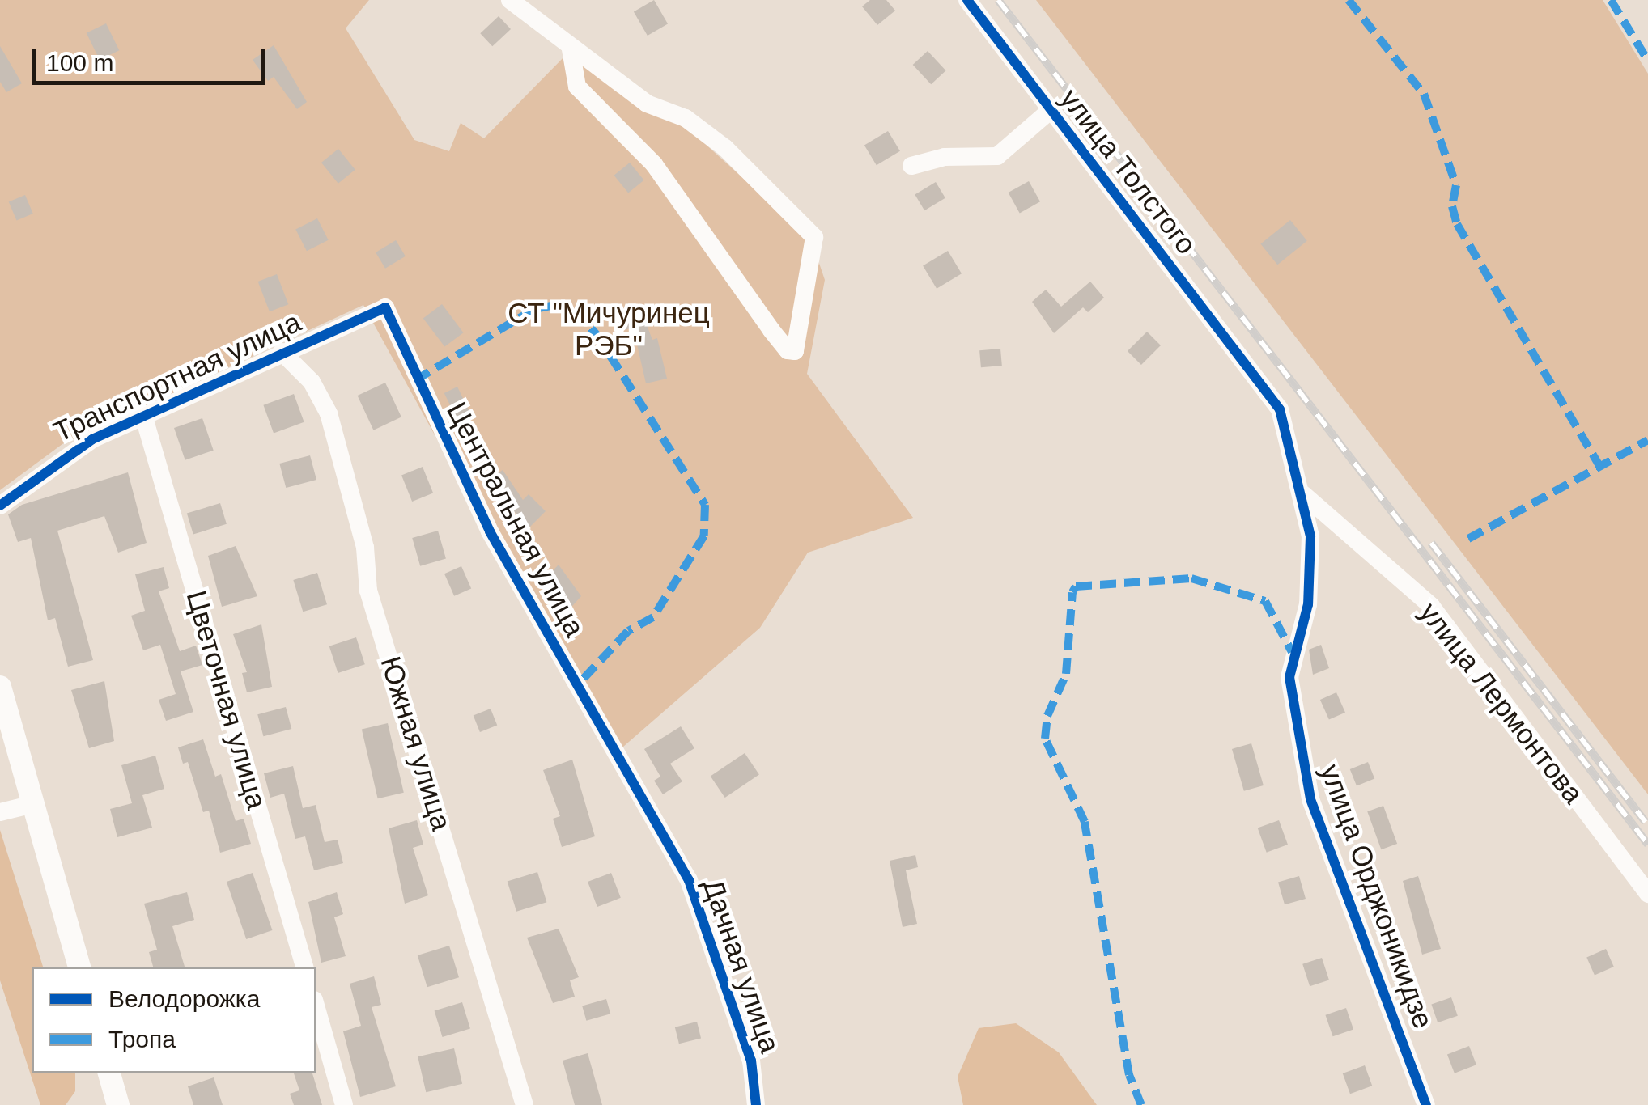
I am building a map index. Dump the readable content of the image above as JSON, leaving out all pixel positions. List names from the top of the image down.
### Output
{
  "streets": {
    "street": [
      "улица Толстого",
      "Транспортная улица",
      "Центральная улица",
      "Цветочная улица",
      "улица Лермонтова",
      "Южная улица",
      "улица Орджоникидзе",
      "Дачная улица"
    ]
  },
  "crossings": [
    ["улица Толстого", "улица Лермонтова"],
    ["улица Толстого", "улица Орджоникидзе"],
    ["Транспортная улица", "Центральная улица"],
    ["Транспортная улица", "Цветочная улица"],
    ["Транспортная улица", "Южная улица"],
    ["Центральная улица", "Дачная улица"],
    ["улица Лермонтова", "улица Орджоникидзе"]
  ],
  "parks": ["СТ \"Мичуринец РЭБ\""],
  "legend": ["Велодорожка", "Тропа"],
  "scale_bar": "100 m"
}
